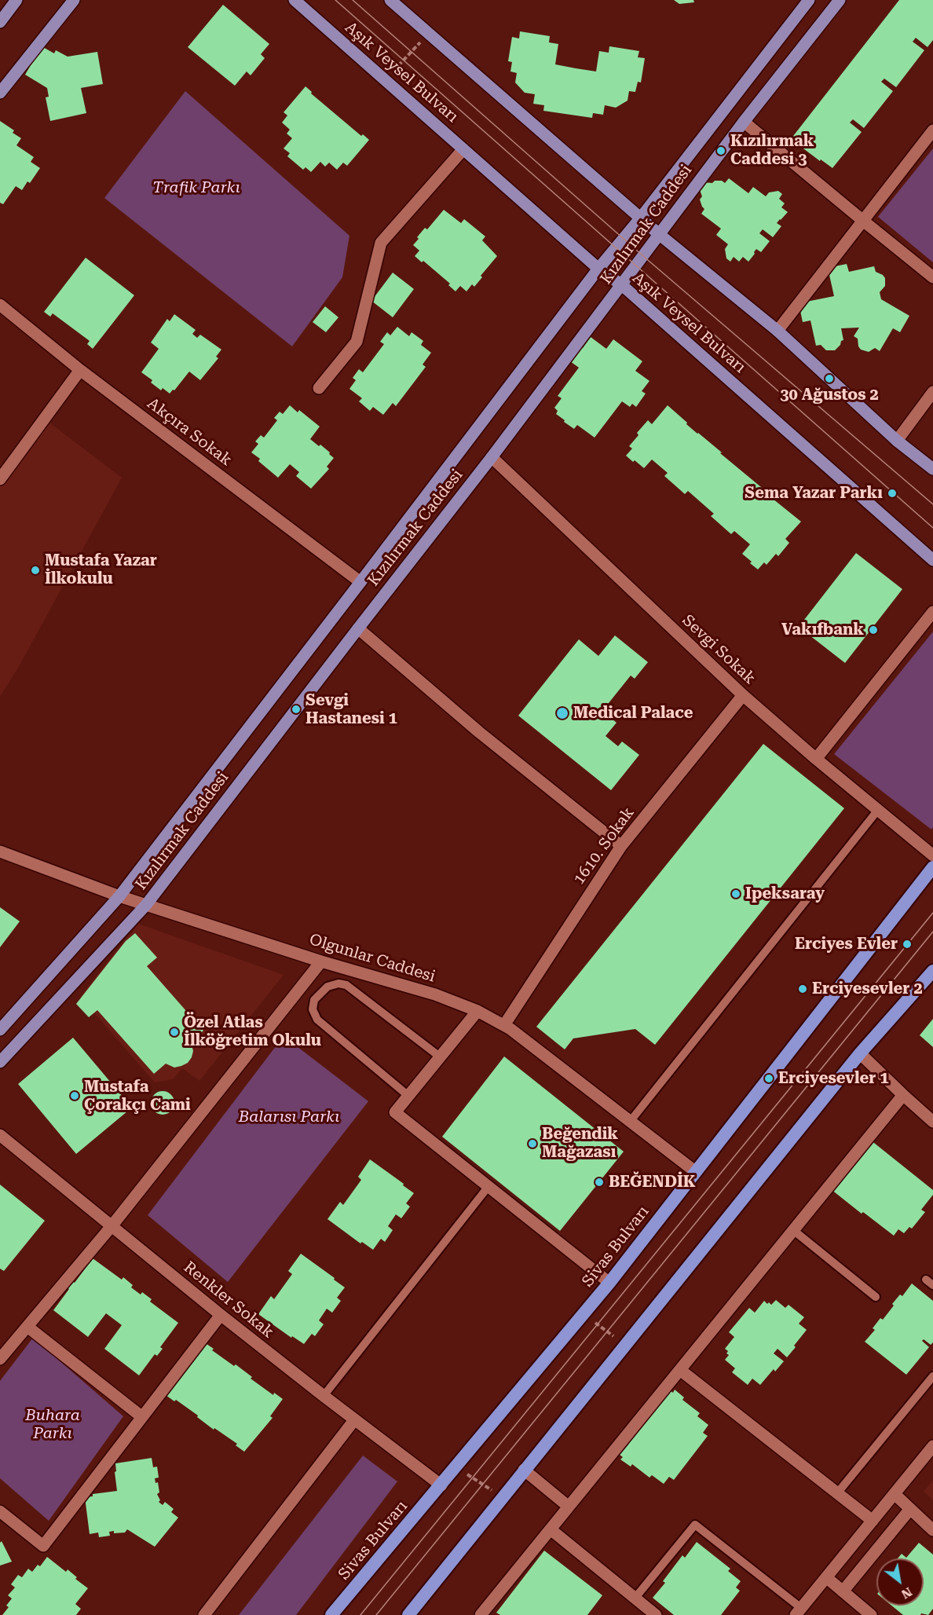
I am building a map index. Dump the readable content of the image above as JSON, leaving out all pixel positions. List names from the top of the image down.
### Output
{
  "streets": {
    "highway": ["Sivas Bulvarı"],
    "main road": ["Aşık Veysel Bulvarı", "Kızılırmak Caddesi"],
    "street": [
      "Akçıra Sokak",
      "Sevgi Sokak",
      "1610. Sokak",
      "Olgunlar Caddesi",
      "Renkler Sokak"
    ]
  },
  "crossings": [
    ["Aşık Veysel Bulvarı", "Kızılırmak Caddesi"],
    ["Kızılırmak Caddesi", "Akçıra Sokak"],
    ["Kızılırmak Caddesi", "Sevgi Sokak"],
    ["Kızılırmak Caddesi", "Olgunlar Caddesi"],
    ["Sevgi Sokak", "1610. Sokak"],
    ["1610. Sokak", "Olgunlar Caddesi"],
    ["Olgunlar Caddesi", "Sivas Bulvarı"],
    ["Sivas Bulvarı", "Renkler Sokak"]
  ],
  "parks": ["Trafik Parkı", "Balarısı Parkı", "Buhara Parkı"],
  "places": [
    "Kızılırmak Caddesi 3",
    "30 Ağustos 2",
    "Sema Yazar Parkı",
    "Mustafa Yazar İlkokulu",
    "Vakıfbank",
    "Sevgi Hastanesi 1",
    "Medical Palace",
    "Ipeksaray",
    "Erciyes Evler",
    "Erciyesevler 2",
    "Özel Atlas İlköğretim Okulu",
    "Erciyesevler 1",
    "Mustafa Çorakçı Cami",
    "Beğendik Mağazası",
    "BEĞENDİK"
  ],
  "north": "bottom right"
}
